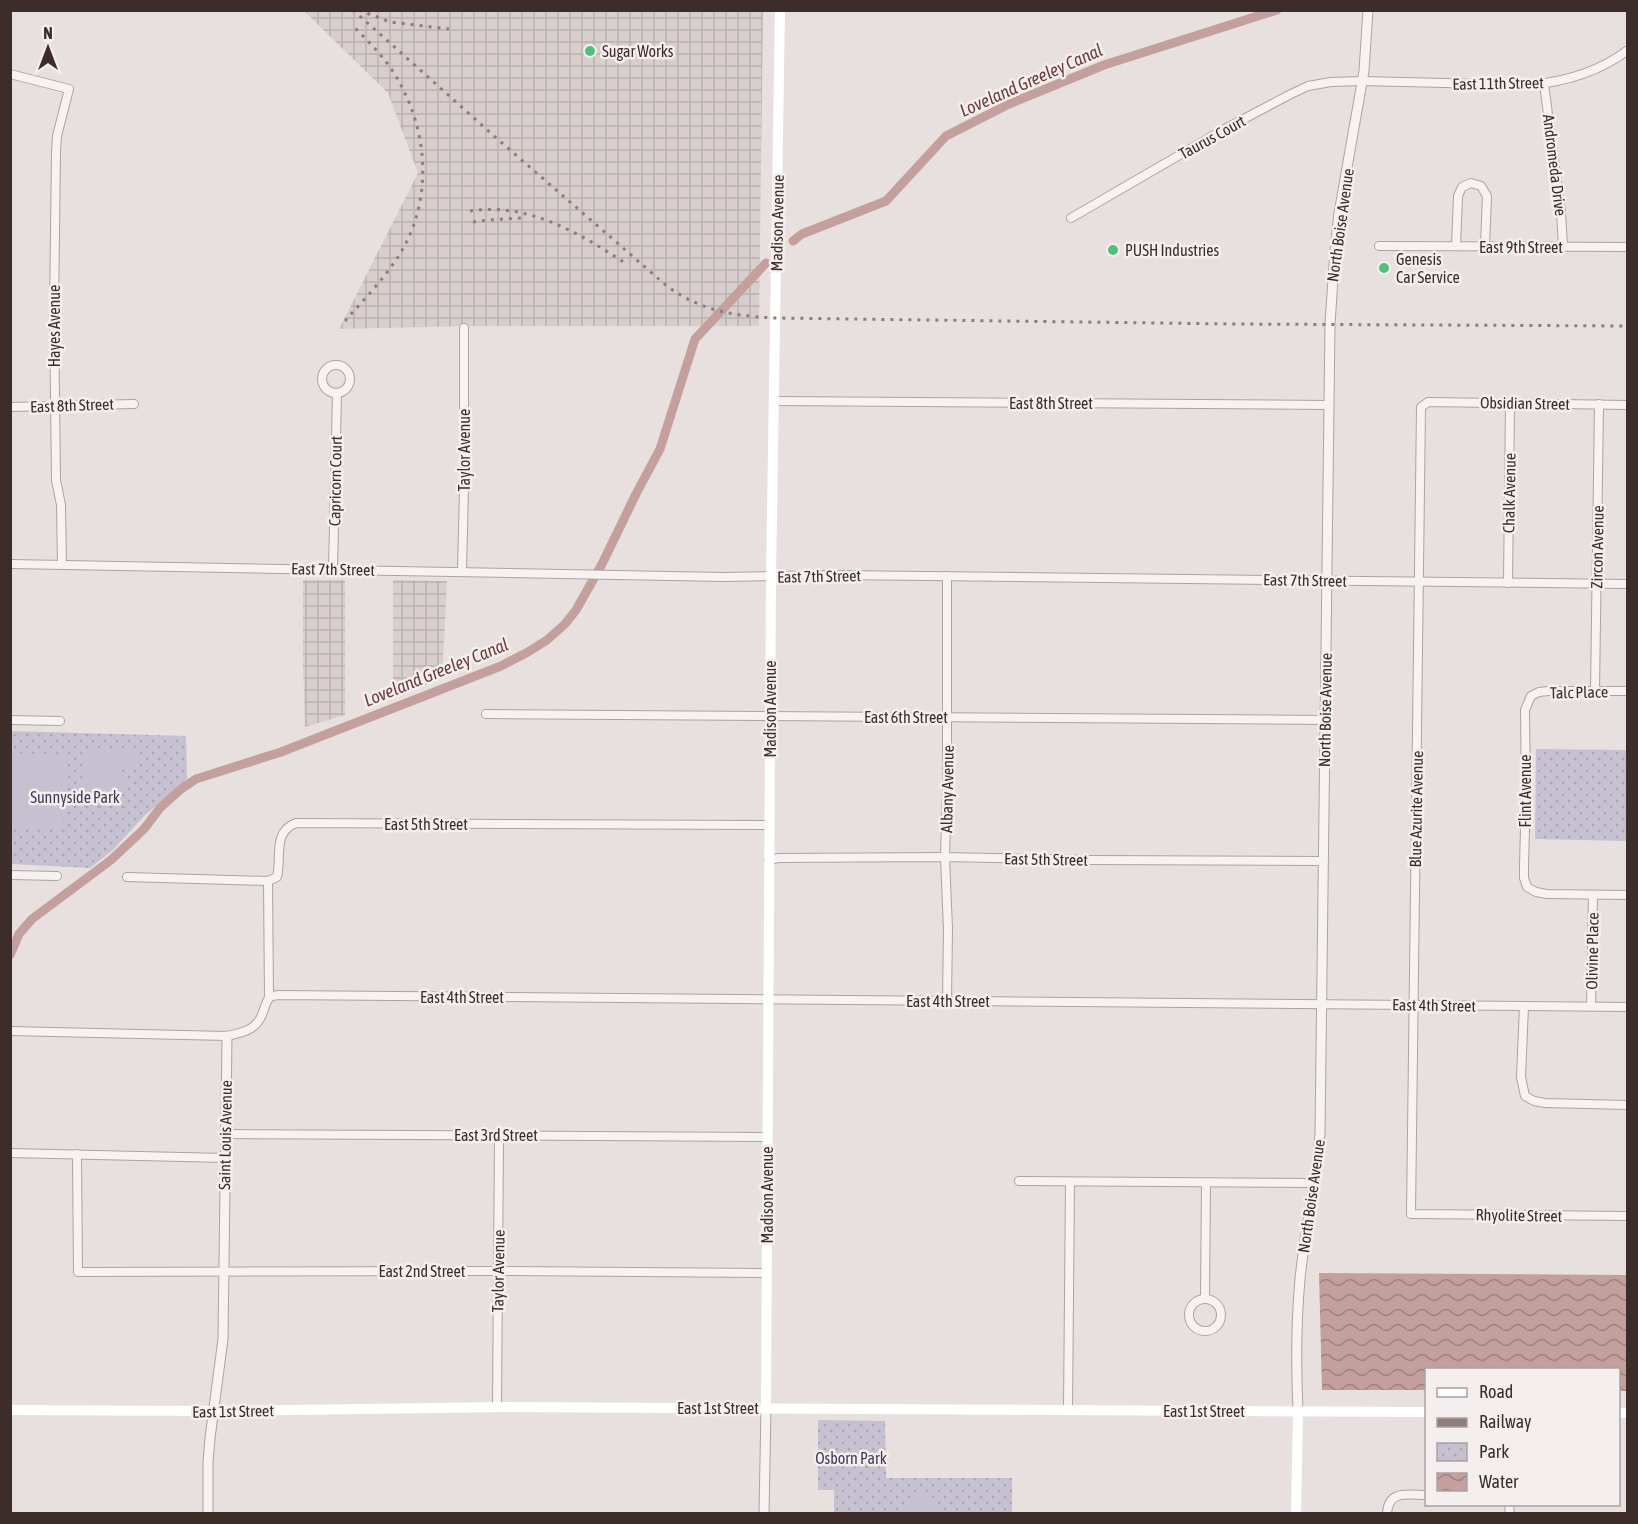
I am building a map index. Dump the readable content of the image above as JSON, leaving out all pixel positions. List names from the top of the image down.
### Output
{
  "streets": {
    "main road": ["Madison Avenue", "East 1st Street"],
    "street": [
      "East 11th Street",
      "Taurus Court",
      "Andromeda Drive",
      "North Boise Avenue",
      "East 9th Street",
      "Hayes Avenue",
      "East 8th Street",
      "Obsidian Street",
      "Taylor Avenue",
      "Capricorn Court",
      "Chalk Avenue",
      "Zircon Avenue",
      "East 7th Street",
      "Talc Place",
      "East 6th Street",
      "Albany Avenue",
      "Flint Avenue",
      "Blue Azurite Avenue",
      "East 5th Street",
      "Olivine Place",
      "East 4th Street",
      "Saint Louis Avenue",
      "East 3rd Street",
      "Rhyolite Street",
      "East 2nd Street"
    ]
  },
  "crossings": [
    ["East 11th Street", "Taurus Court"],
    ["East 11th Street", "Andromeda Drive"],
    ["East 11th Street", "North Boise Avenue"],
    ["Taurus Court", "North Boise Avenue"],
    ["Andromeda Drive", "East 9th Street"],
    ["Madison Avenue", "East 8th Street"],
    ["Madison Avenue", "East 7th Street"],
    ["Madison Avenue", "East 6th Street"],
    ["Madison Avenue", "East 5th Street"],
    ["Madison Avenue", "East 4th Street"],
    ["Madison Avenue", "East 3rd Street"],
    ["Madison Avenue", "East 2nd Street"],
    ["Madison Avenue", "East 1st Street"],
    ["North Boise Avenue", "East 8th Street"],
    ["North Boise Avenue", "East 7th Street"],
    ["North Boise Avenue", "East 6th Street"],
    ["North Boise Avenue", "East 5th Street"],
    ["North Boise Avenue", "East 4th Street"],
    ["North Boise Avenue", "East 1st Street"],
    ["Hayes Avenue", "East 8th Street"],
    ["Hayes Avenue", "East 7th Street"],
    ["Obsidian Street", "Chalk Avenue"],
    ["Obsidian Street", "Zircon Avenue"],
    ["Obsidian Street", "Blue Azurite Avenue"],
    ["Taylor Avenue", "East 7th Street"],
    ["Taylor Avenue", "East 3rd Street"],
    ["Taylor Avenue", "East 2nd Street"],
    ["Taylor Avenue", "East 1st Street"],
    ["Capricorn Court", "East 7th Street"],
    ["Chalk Avenue", "East 7th Street"],
    ["Zircon Avenue", "East 7th Street"],
    ["Zircon Avenue", "Talc Place"],
    ["East 7th Street", "Albany Avenue"],
    ["East 7th Street", "Blue Azurite Avenue"],
    ["Talc Place", "Flint Avenue"],
    ["East 6th Street", "Albany Avenue"],
    ["Albany Avenue", "East 5th Street"],
    ["Albany Avenue", "East 4th Street"],
    ["Flint Avenue", "Olivine Place"],
    ["Blue Azurite Avenue", "East 4th Street"],
    ["Blue Azurite Avenue", "Rhyolite Street"],
    ["Olivine Place", "East 4th Street"],
    ["Saint Louis Avenue", "East 3rd Street"],
    ["Saint Louis Avenue", "East 2nd Street"],
    ["Saint Louis Avenue", "East 1st Street"]
  ],
  "water": ["Loveland Greeley Canal"],
  "parks": ["Sunnyside Park", "Osborn Park"],
  "places": ["Sugar Works", "PUSH Industries", "Genesis Car Service"],
  "legend": [
    "Road",
    "Railway",
    "Park",
    "Water"
  ],
  "north": "top"
}
